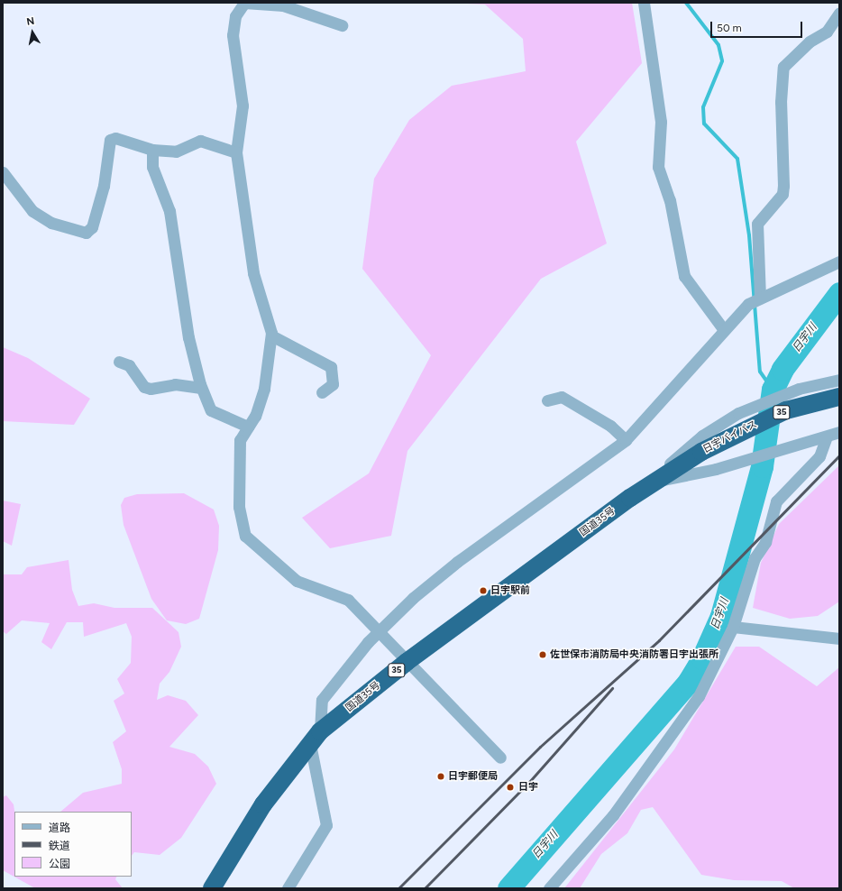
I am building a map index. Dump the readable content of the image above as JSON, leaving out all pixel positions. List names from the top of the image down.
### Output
{
  "streets": {
    "highway": ["35", "日宇バイパス", "国道35号"]
  },
  "crossings": [
    ["日宇バイパス", "国道35号"]
  ],
  "water": ["日宇川"],
  "places": [
    "日宇駅前",
    "佐世保市消防局中央消防署日宇出張所",
    "日宇郵便局",
    "日宇"
  ],
  "legend": ["道路", "鉄道", "公園"],
  "scale_bar": "50 m",
  "north": "top"
}
